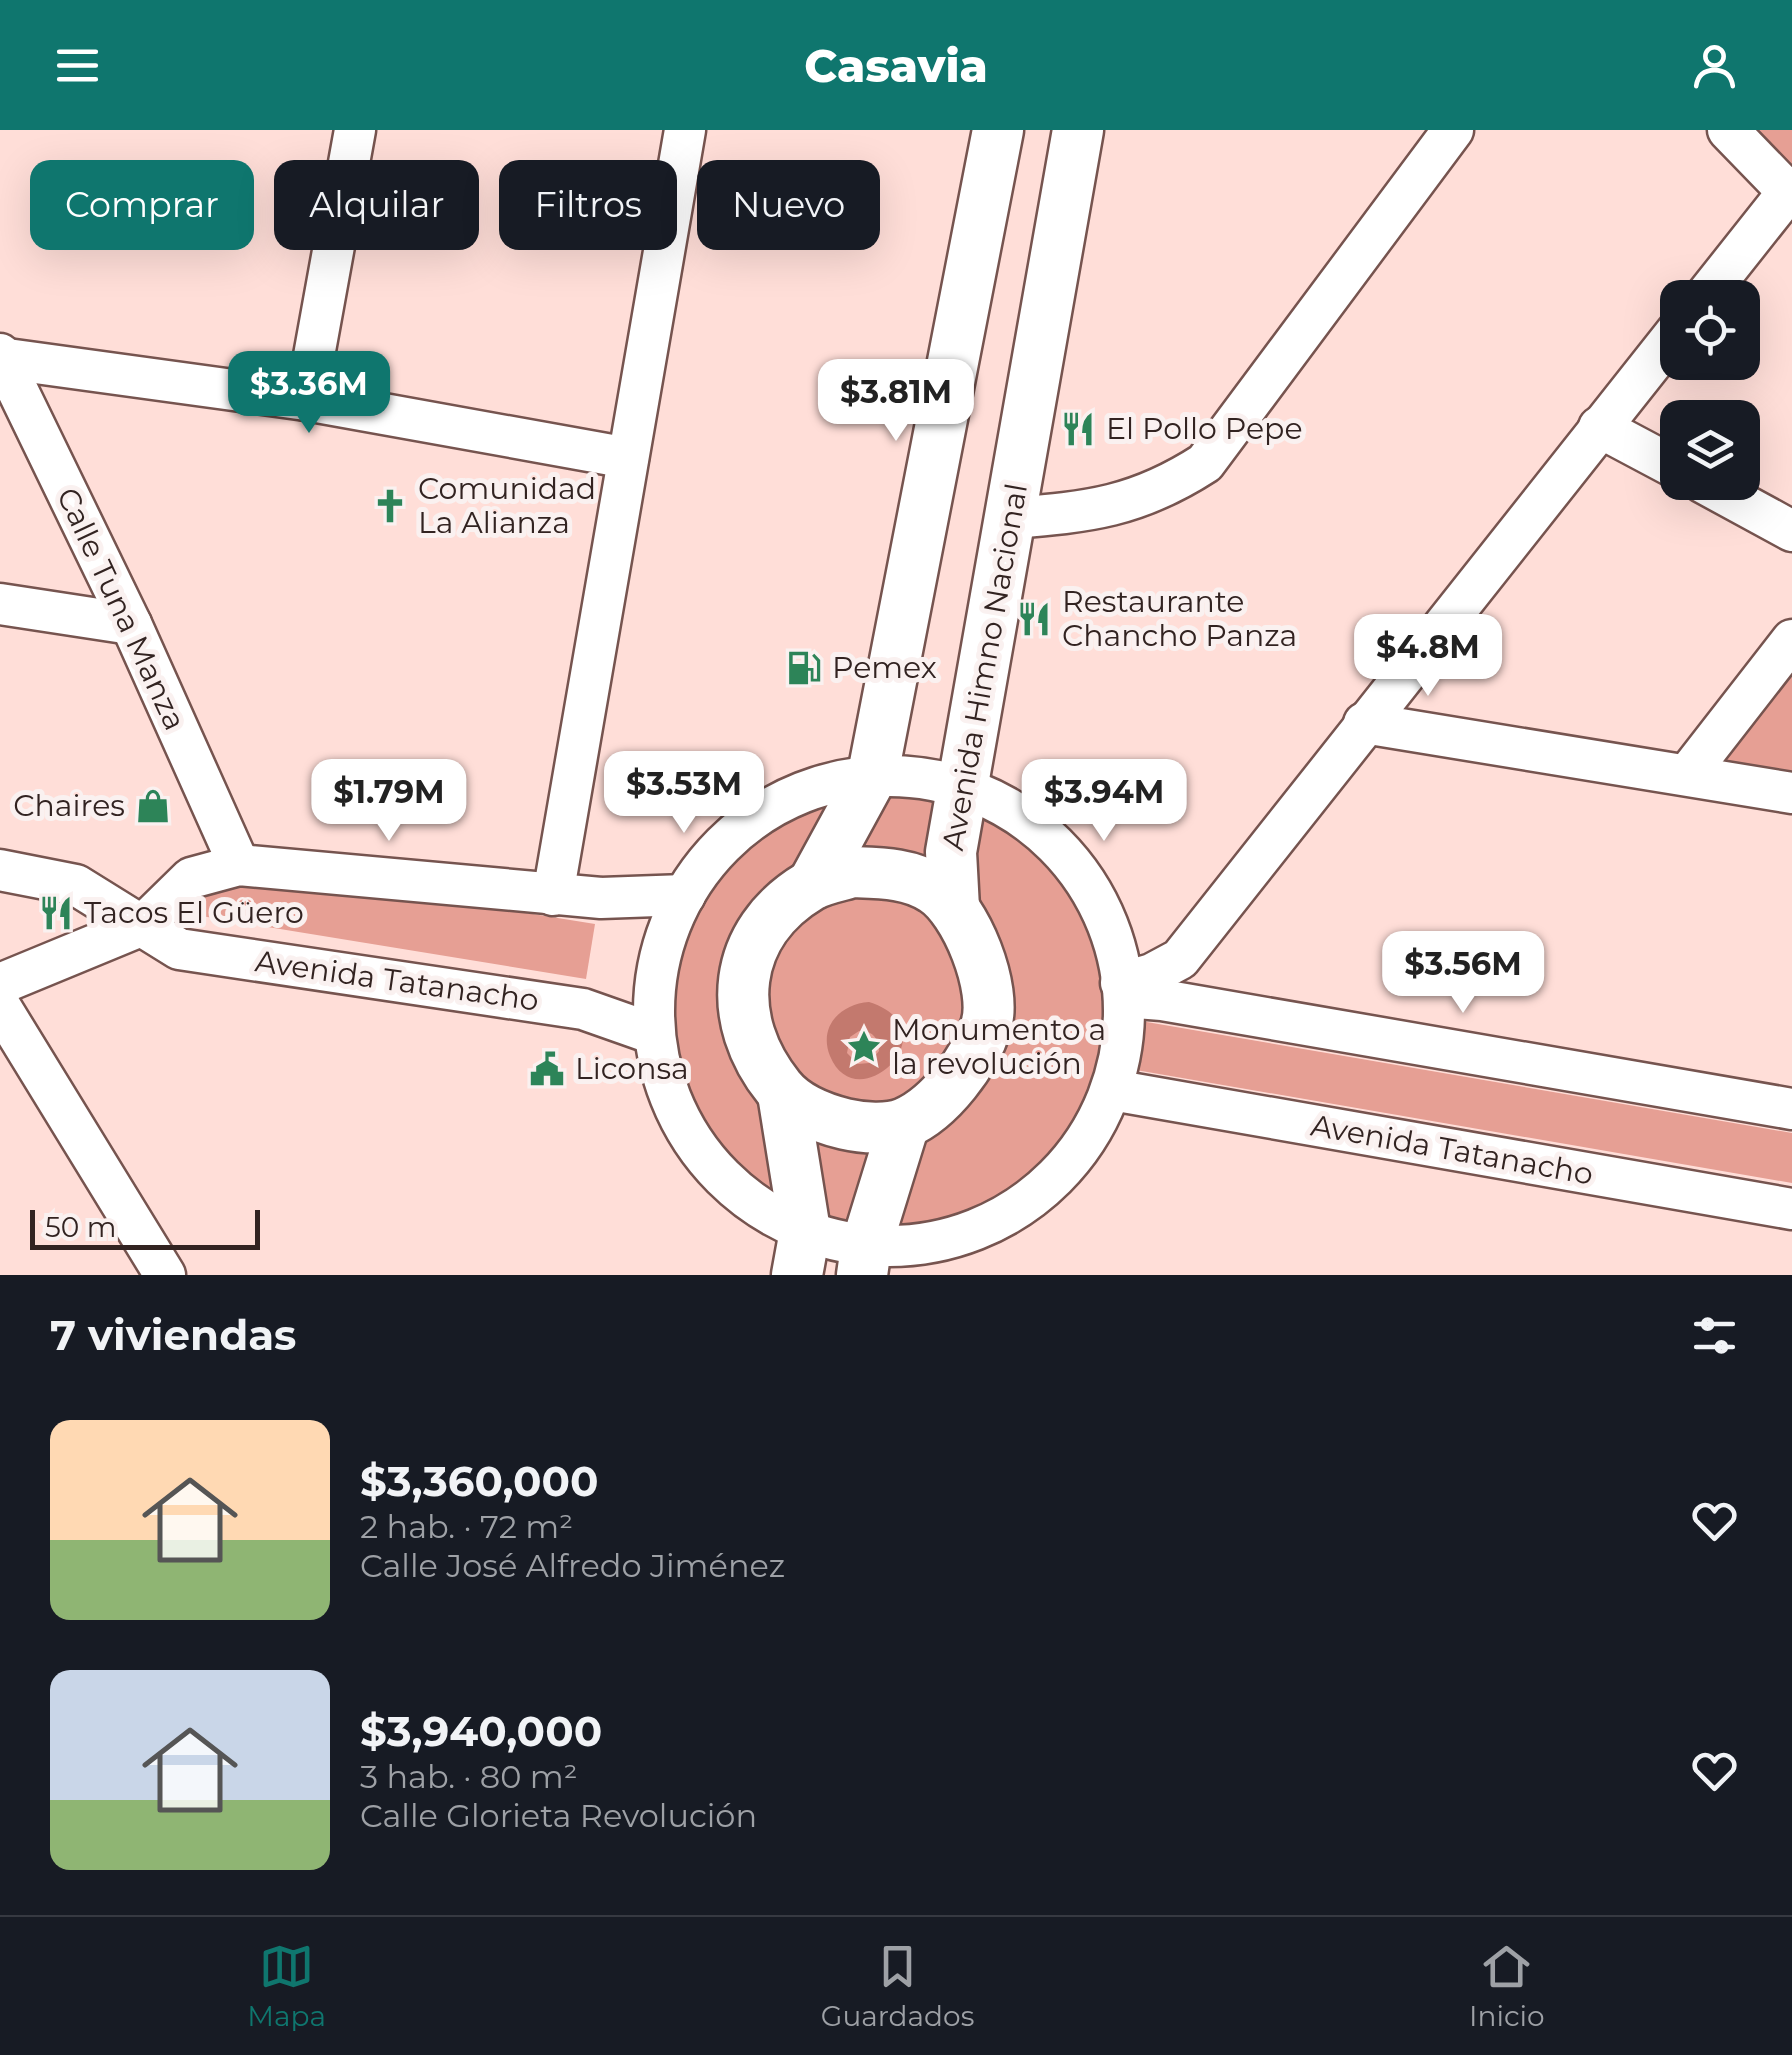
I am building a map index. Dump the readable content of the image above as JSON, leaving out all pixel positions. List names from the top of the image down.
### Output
{
  "streets": {
    "main road": ["Avenida Himno Nacional"],
    "street": ["Calle Tuna Manza", "Avenida Tatanacho"]
  },
  "places": {
    "restaurant": ["El Pollo Pepe", "Restaurante Chancho Panza", "Tacos El Güero"],
    "church": ["Comunidad La Alianza"],
    "fuel station": ["Pemex"],
    "shop": ["Chaires"],
    "place": ["Monumento a la revolución"],
    "public building": ["Liconsa"]
  },
  "scale_bar": "50 m",
  "page": {
    "header": "Casavia",
    "chip": [
      "Comprar",
      "Alquilar",
      "Filtros",
      "Nuevo"
    ],
    "price": [
      "$3.36M",
      "$3.81M",
      "$4.8M",
      "$3.53M",
      "$1.79M",
      "$3.94M",
      "$3.56M"
    ],
    "scale": "50 m",
    "heading": "7 viviendas",
    "list": [
      {
        "name": "$3,360,000",
        "note": "2 hab. · 72 m² · Calle José Alfredo Jiménez"
      },
      {
        "name": "$3,940,000",
        "note": "3 hab. · 80 m² · Calle Glorieta Revolución"
      }
    ],
    "tabs": ["Mapa", "Guardados", "Inicio"]
  }
}
